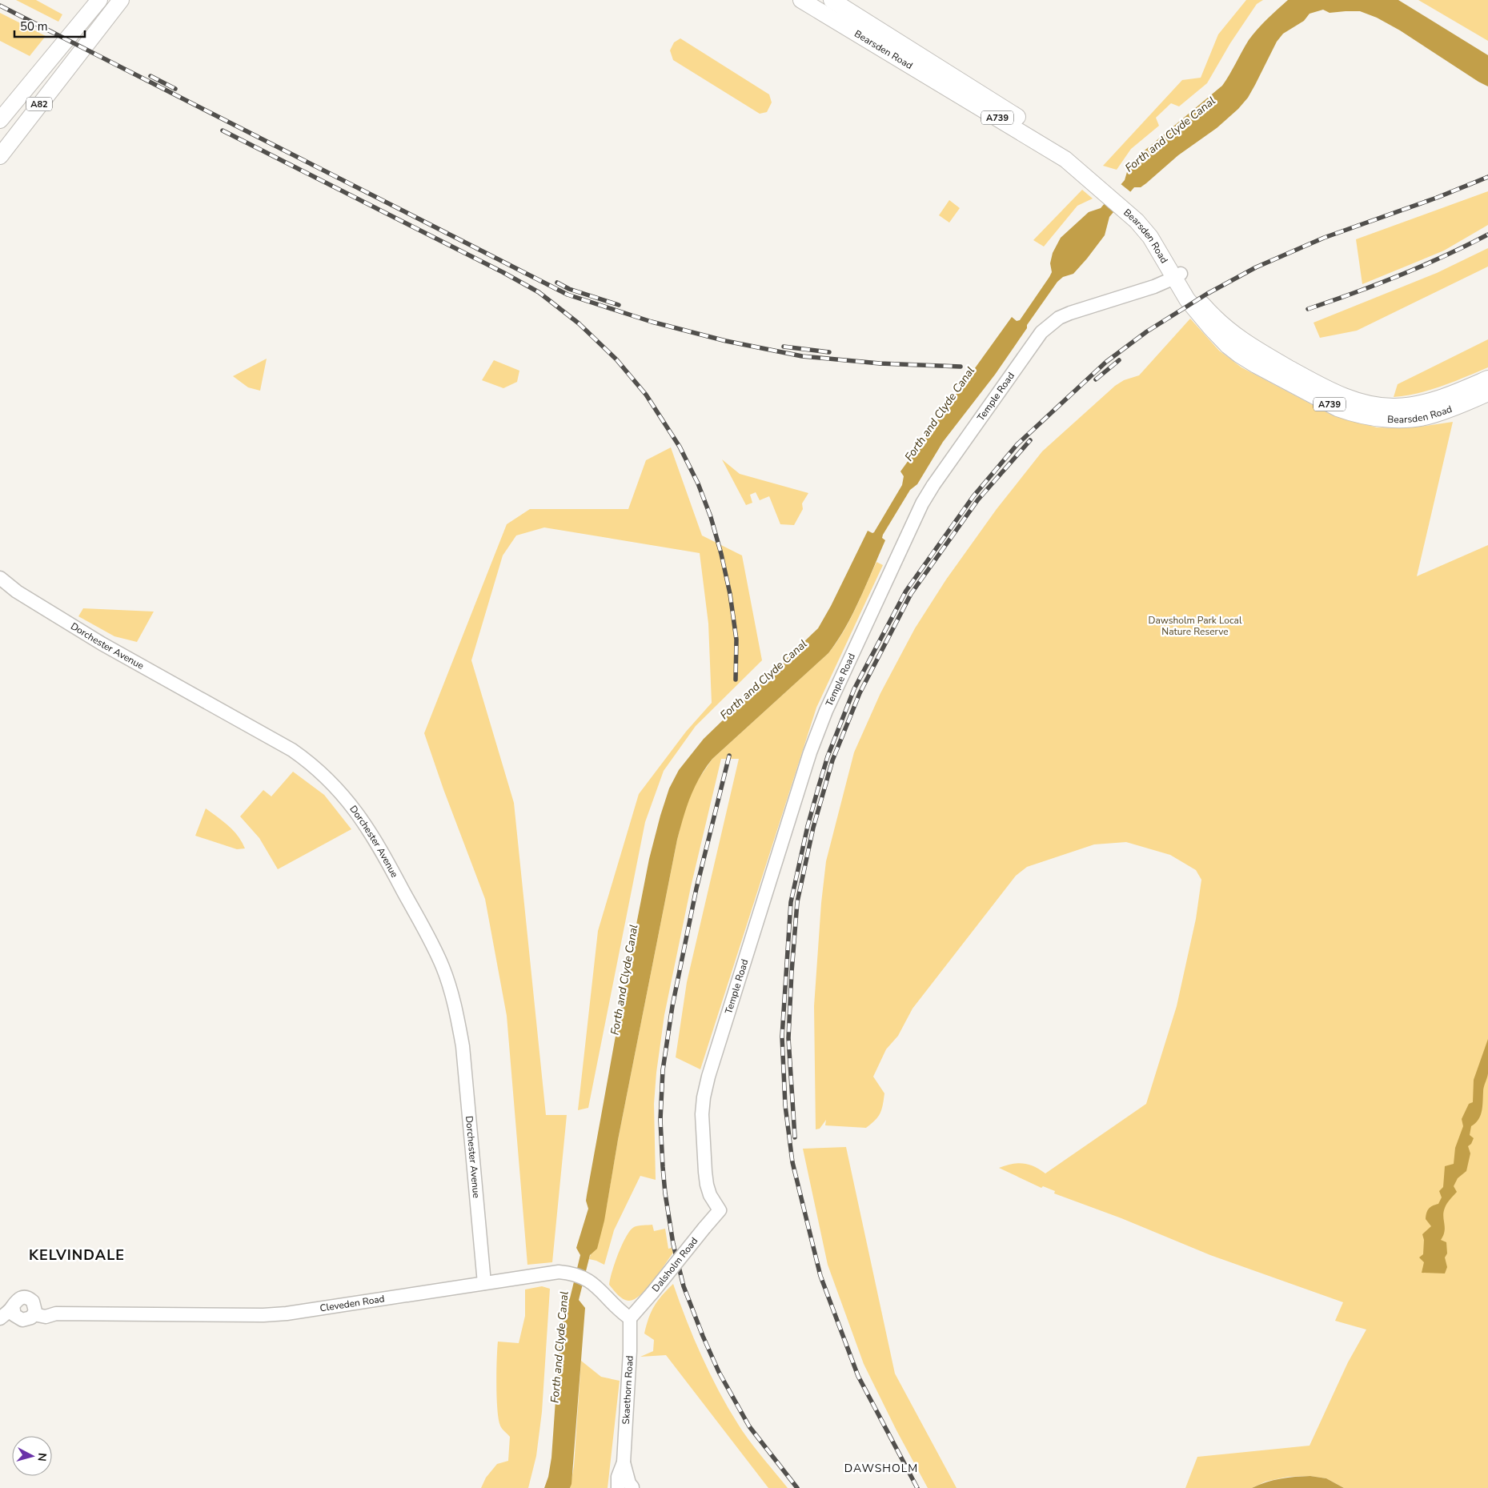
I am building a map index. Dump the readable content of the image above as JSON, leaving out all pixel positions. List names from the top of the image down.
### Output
{
  "streets": {
    "main road": ["Bearsden Road", "A82", "A739"],
    "street": [
      "Temple Road",
      "Dorchester Avenue",
      "Dalsholm Road",
      "Cleveden Road",
      "Skaethorn Road"
    ]
  },
  "crossings": [
    ["Bearsden Road", "Temple Road"],
    ["Temple Road", "Dalsholm Road"],
    ["Dorchester Avenue", "Cleveden Road"],
    ["Dalsholm Road", "Cleveden Road"],
    ["Dalsholm Road", "Skaethorn Road"],
    ["Cleveden Road", "Skaethorn Road"]
  ],
  "districts": ["KELVINDALE", "DAWSHOLM"],
  "water": ["Forth and Clyde Canal"],
  "parks": ["Dawsholm Park Local Nature Reserve"],
  "scale_bar": "50 m",
  "north": "right"
}
